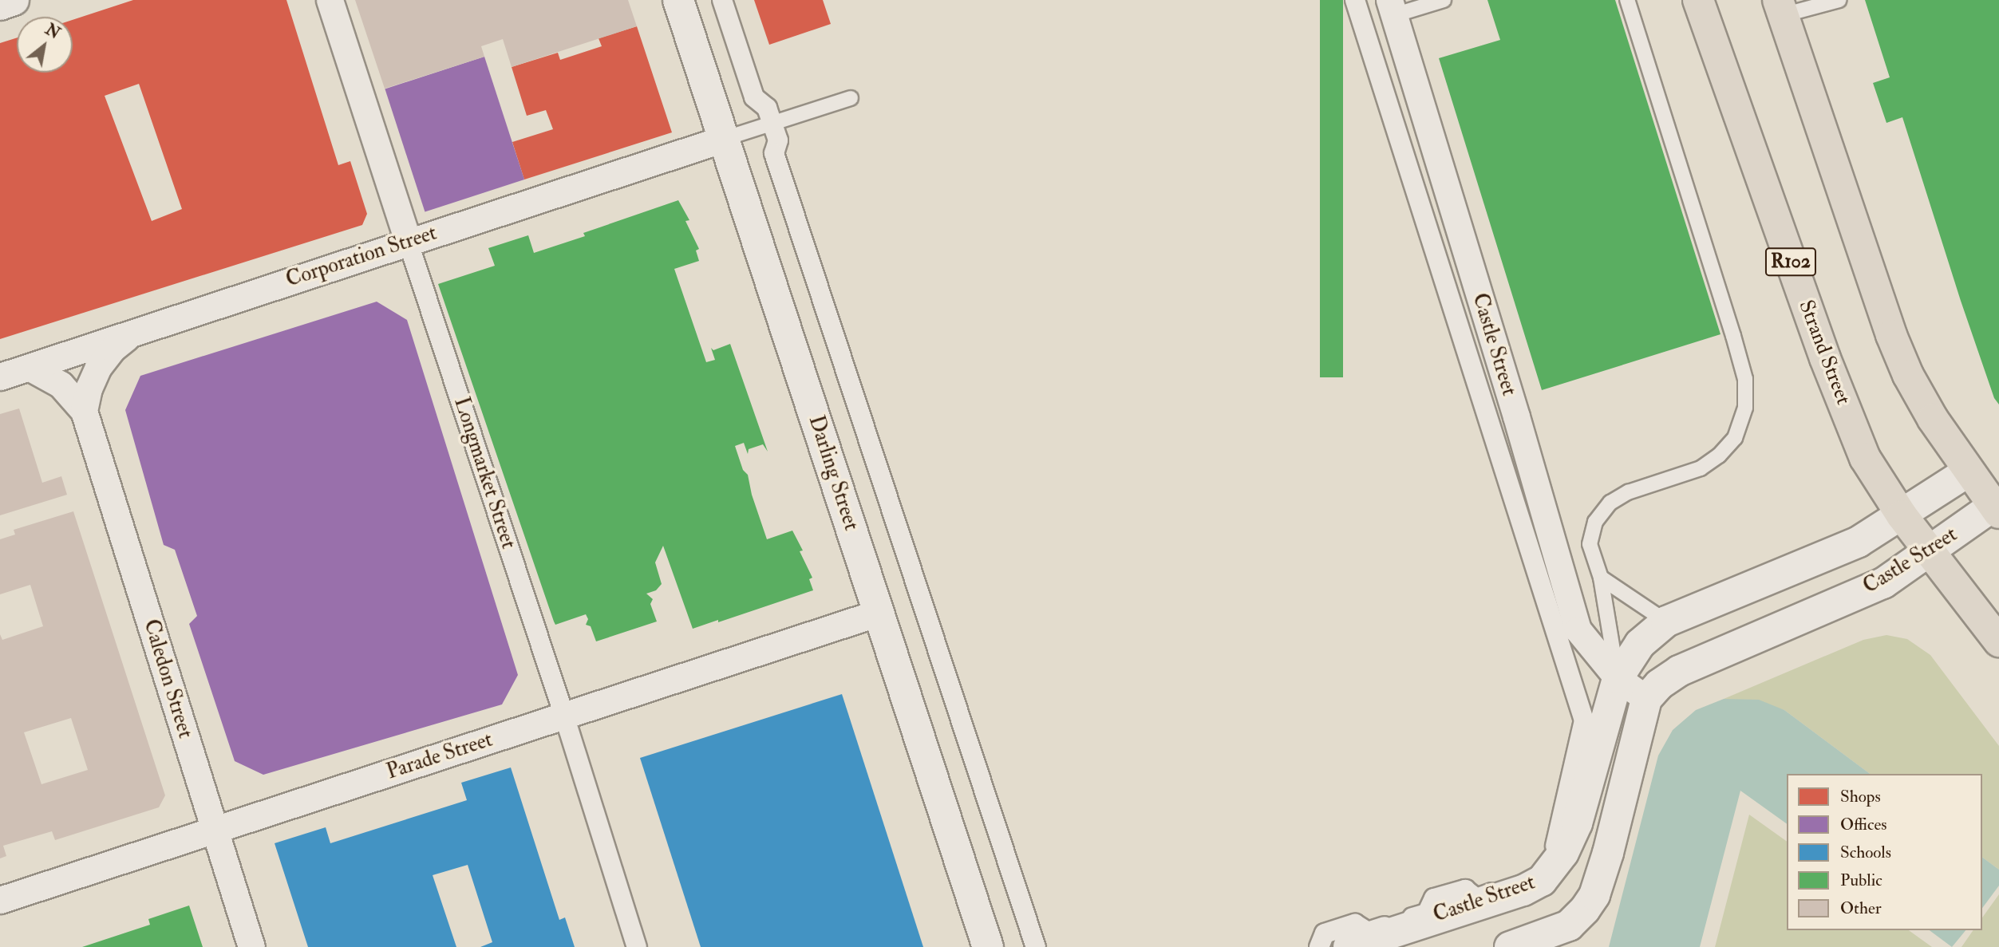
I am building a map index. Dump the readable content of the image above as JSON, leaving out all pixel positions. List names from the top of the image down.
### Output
{
  "streets": {
    "main road": [
      "R102",
      "Castle Street",
      "Strand Street",
      "Darling Street"
    ],
    "street": [
      "Corporation Street",
      "Longmarket Street",
      "Caledon Street",
      "Parade Street"
    ]
  },
  "crossings": [
    ["Corporation Street", "Longmarket Street"],
    ["Corporation Street", "Darling Street"],
    ["Corporation Street", "Caledon Street"],
    ["Castle Street", "Strand Street"],
    ["Longmarket Street", "Parade Street"],
    ["Darling Street", "Parade Street"],
    ["Caledon Street", "Parade Street"]
  ],
  "legend": [
    "Shops",
    "Offices",
    "Schools",
    "Public",
    "Other"
  ],
  "north": "top right"
}
